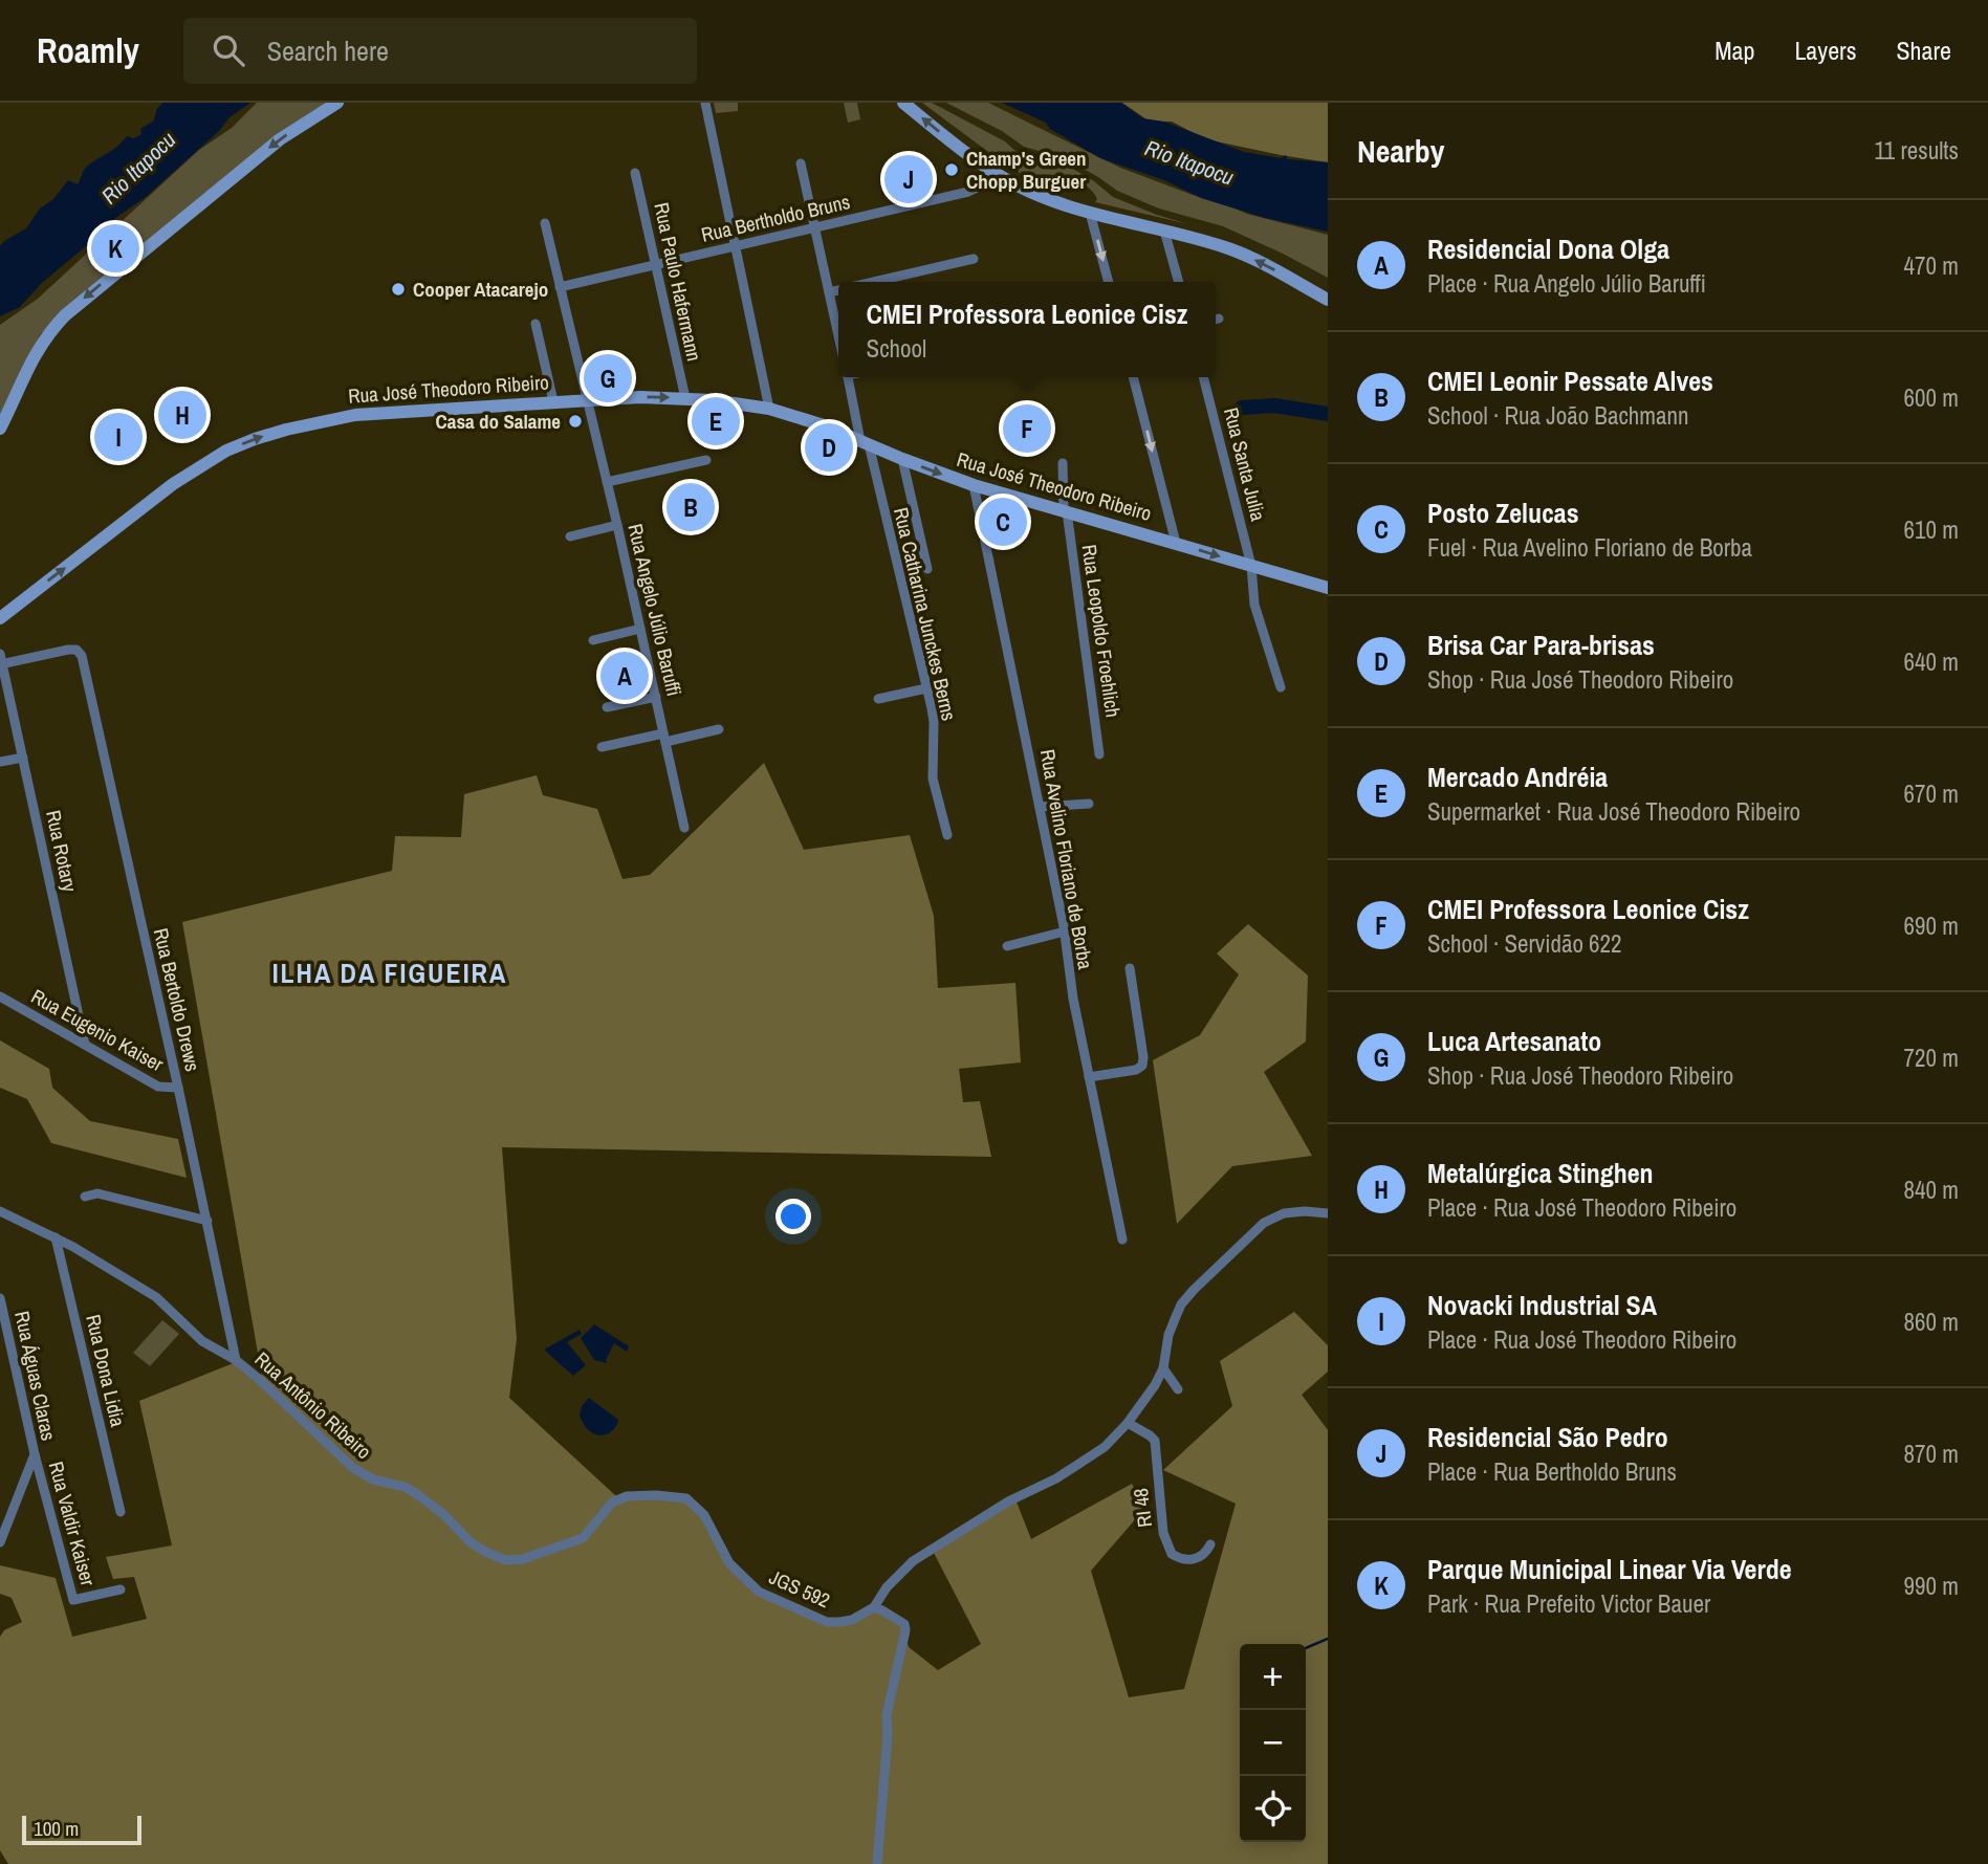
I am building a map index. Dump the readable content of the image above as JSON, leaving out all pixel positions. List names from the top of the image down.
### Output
{
  "streets": {
    "main road": ["Rua José Theodoro Ribeiro"],
    "street": [
      "Rua Bertholdo Bruns",
      "Rua Paulo Hafermann",
      "Rua Santa Julia",
      "Rua Angelo Júlio Baruffi",
      "Rua Catharina Junckes Berns",
      "Rua Leopoldo Froehlich",
      "Rua Rotary",
      "Rua Avelino Floriano de Borba",
      "Rua Bertoldo Drews",
      "Rua Eugenio Kaiser",
      "Rua Dona Lidia",
      "Rua Águas Claras",
      "Rua Antônio Ribeiro",
      "RI 48",
      "Rua Valdir Kaiser",
      "JGS 592"
    ]
  },
  "crossings": [
    ["Rua Bertholdo Bruns", "Rua Paulo Hafermann"],
    ["Rua Bertholdo Bruns", "Rua Angelo Júlio Baruffi"],
    ["Rua Paulo Hafermann", "Rua José Theodoro Ribeiro"],
    ["Rua José Theodoro Ribeiro", "Rua Santa Julia"],
    ["Rua José Theodoro Ribeiro", "Rua Angelo Júlio Baruffi"],
    ["Rua José Theodoro Ribeiro", "Rua Catharina Junckes Berns"],
    ["Rua José Theodoro Ribeiro", "Rua Leopoldo Froehlich"],
    ["Rua José Theodoro Ribeiro", "Rua Avelino Floriano de Borba"],
    ["Rua Rotary", "Rua Bertoldo Drews"],
    ["Rua Rotary", "Rua Eugenio Kaiser"],
    ["Rua Bertoldo Drews", "Rua Eugenio Kaiser"],
    ["Rua Bertoldo Drews", "Rua Antônio Ribeiro"],
    ["Rua Dona Lidia", "Rua Antônio Ribeiro"],
    ["Rua Águas Claras", "Rua Valdir Kaiser"],
    ["Rua Antônio Ribeiro", "JGS 592"],
    ["RI 48", "JGS 592"]
  ],
  "one_way": ["Rua José Theodoro Ribeiro"],
  "districts": ["ILHA DA FIGUEIRA"],
  "water": ["Rio Itapocu"],
  "places": ["Champ's Green Chopp Burguer", "Cooper Atacarejo", "Casa do Salame"],
  "scale_bar": "100 m",
  "page": {
    "header": "Roamly",
    "search": "Search here",
    "nav": ["Map", "Layers", "Share"],
    "heading": ["Nearby", "11 results"],
    "pins": [
      "J",
      "K",
      "G",
      "H",
      "E",
      "F",
      "I",
      "D",
      "B",
      "C",
      "A"
    ],
    "list": [
      {
        "mark": "A",
        "name": "Residencial Dona Olga",
        "note": "Place · Rua Angelo Júlio Baruffi",
        "value": "470 m"
      },
      {
        "mark": "B",
        "name": "CMEI Leonir Pessate Alves",
        "note": "School · Rua João Bachmann",
        "value": "600 m"
      },
      {
        "mark": "C",
        "name": "Posto Zelucas",
        "note": "Fuel · Rua Avelino Floriano de Borba",
        "value": "610 m"
      },
      {
        "mark": "D",
        "name": "Brisa Car Para-brisas",
        "note": "Shop · Rua José Theodoro Ribeiro",
        "value": "640 m"
      },
      {
        "mark": "E",
        "name": "Mercado Andréia",
        "note": "Supermarket · Rua José Theodoro Ribeiro",
        "value": "670 m"
      },
      {
        "mark": "F",
        "name": "CMEI Professora Leonice Cisz",
        "note": "School · Servidão 622",
        "value": "690 m"
      },
      {
        "mark": "G",
        "name": "Luca Artesanato",
        "note": "Shop · Rua José Theodoro Ribeiro",
        "value": "720 m"
      },
      {
        "mark": "H",
        "name": "Metalúrgica Stinghen",
        "note": "Place · Rua José Theodoro Ribeiro",
        "value": "840 m"
      },
      {
        "mark": "I",
        "name": "Novacki Industrial SA",
        "note": "Place · Rua José Theodoro Ribeiro",
        "value": "860 m"
      },
      {
        "mark": "J",
        "name": "Residencial São Pedro",
        "note": "Place · Rua Bertholdo Bruns",
        "value": "870 m"
      },
      {
        "mark": "K",
        "name": "Parque Municipal Linear Via Verde",
        "note": "Park · Rua Prefeito Victor Bauer",
        "value": "990 m"
      }
    ],
    "popup": ["CMEI Professora Leonice Cisz", "School"],
    "map_buttons": ["+", "−"],
    "scale": "100 m"
  }
}
